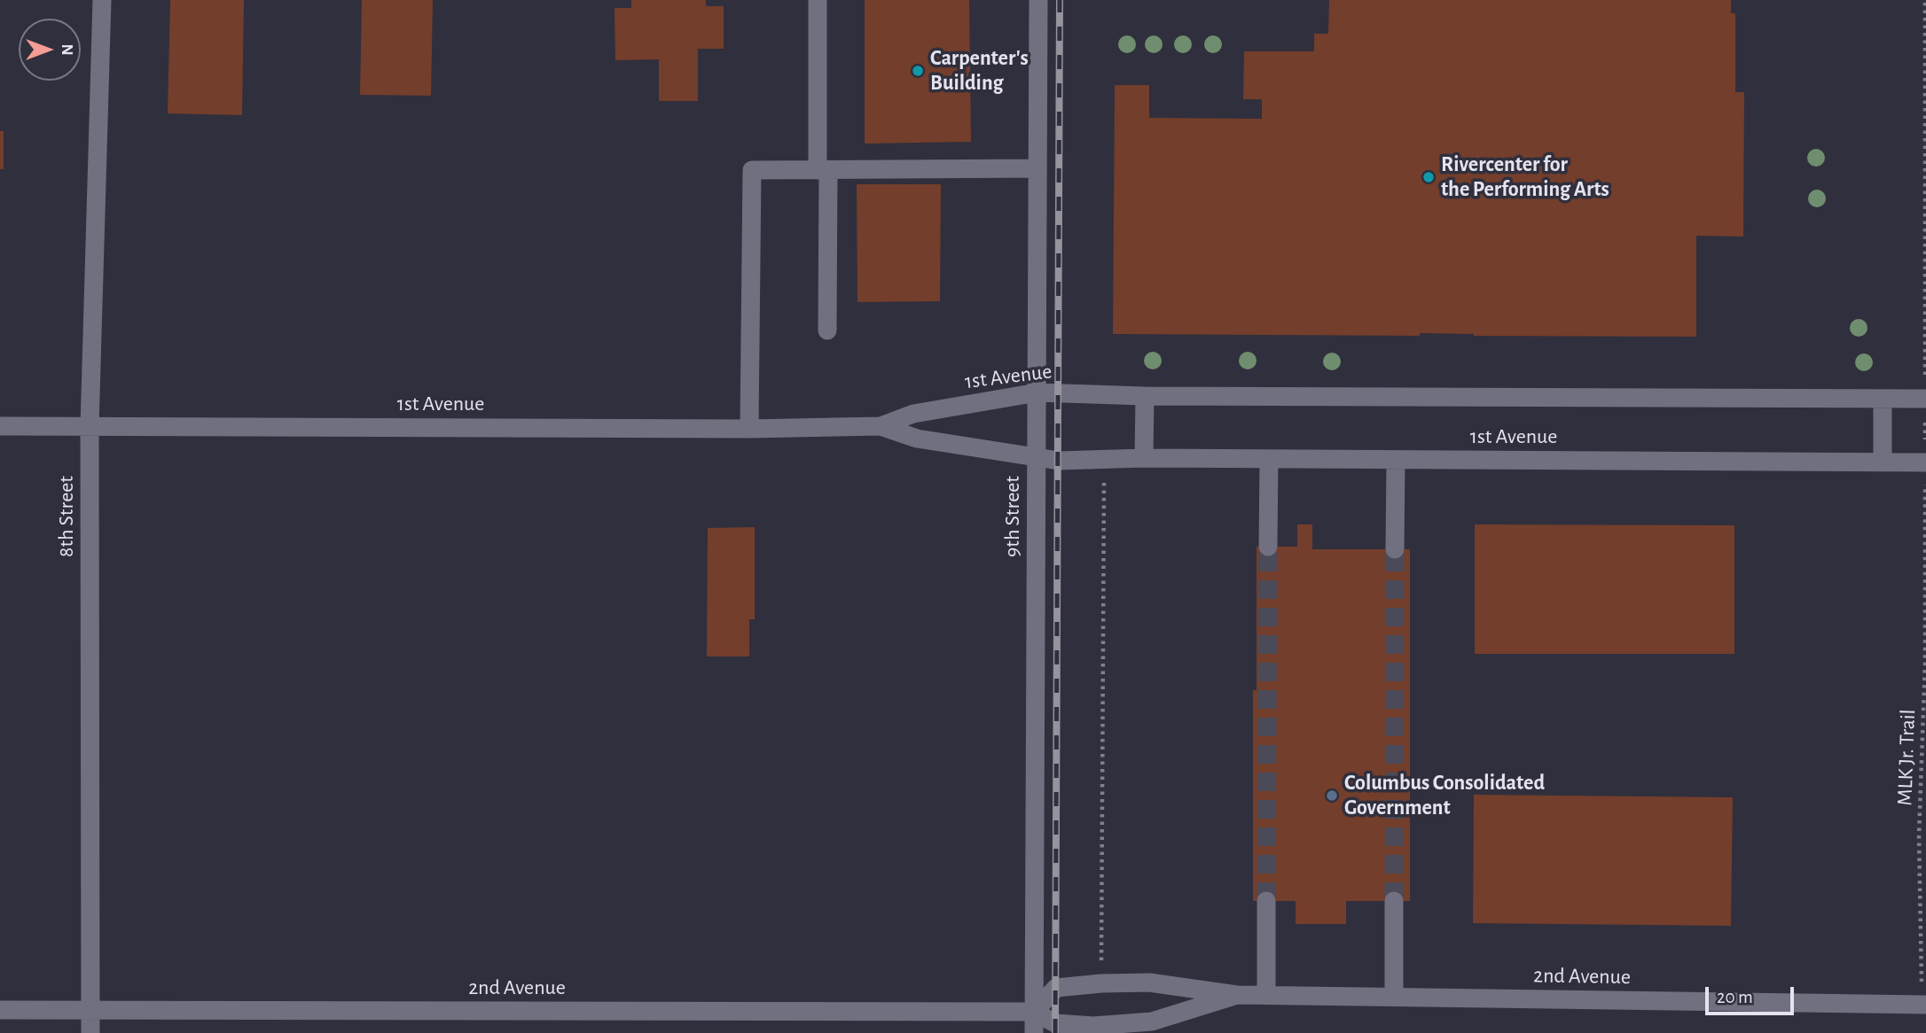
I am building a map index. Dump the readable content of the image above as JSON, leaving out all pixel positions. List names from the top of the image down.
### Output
{
  "streets": {
    "street": [
      "1st Avenue",
      "8th Street",
      "9th Street",
      "2nd Avenue"
    ],
    "path": ["MLK Jr. Trail"]
  },
  "crossings": [
    ["1st Avenue", "8th Street"],
    ["1st Avenue", "9th Street"],
    ["1st Avenue", "MLK Jr. Trail"],
    ["8th Street", "2nd Avenue"],
    ["9th Street", "2nd Avenue"],
    ["MLK Jr. Trail", "2nd Avenue"]
  ],
  "places": ["Carpenter's Building", "Rivercenter for the Performing Arts", "Columbus Consolidated Government"],
  "scale_bar": "20 m",
  "north": "right"
}
